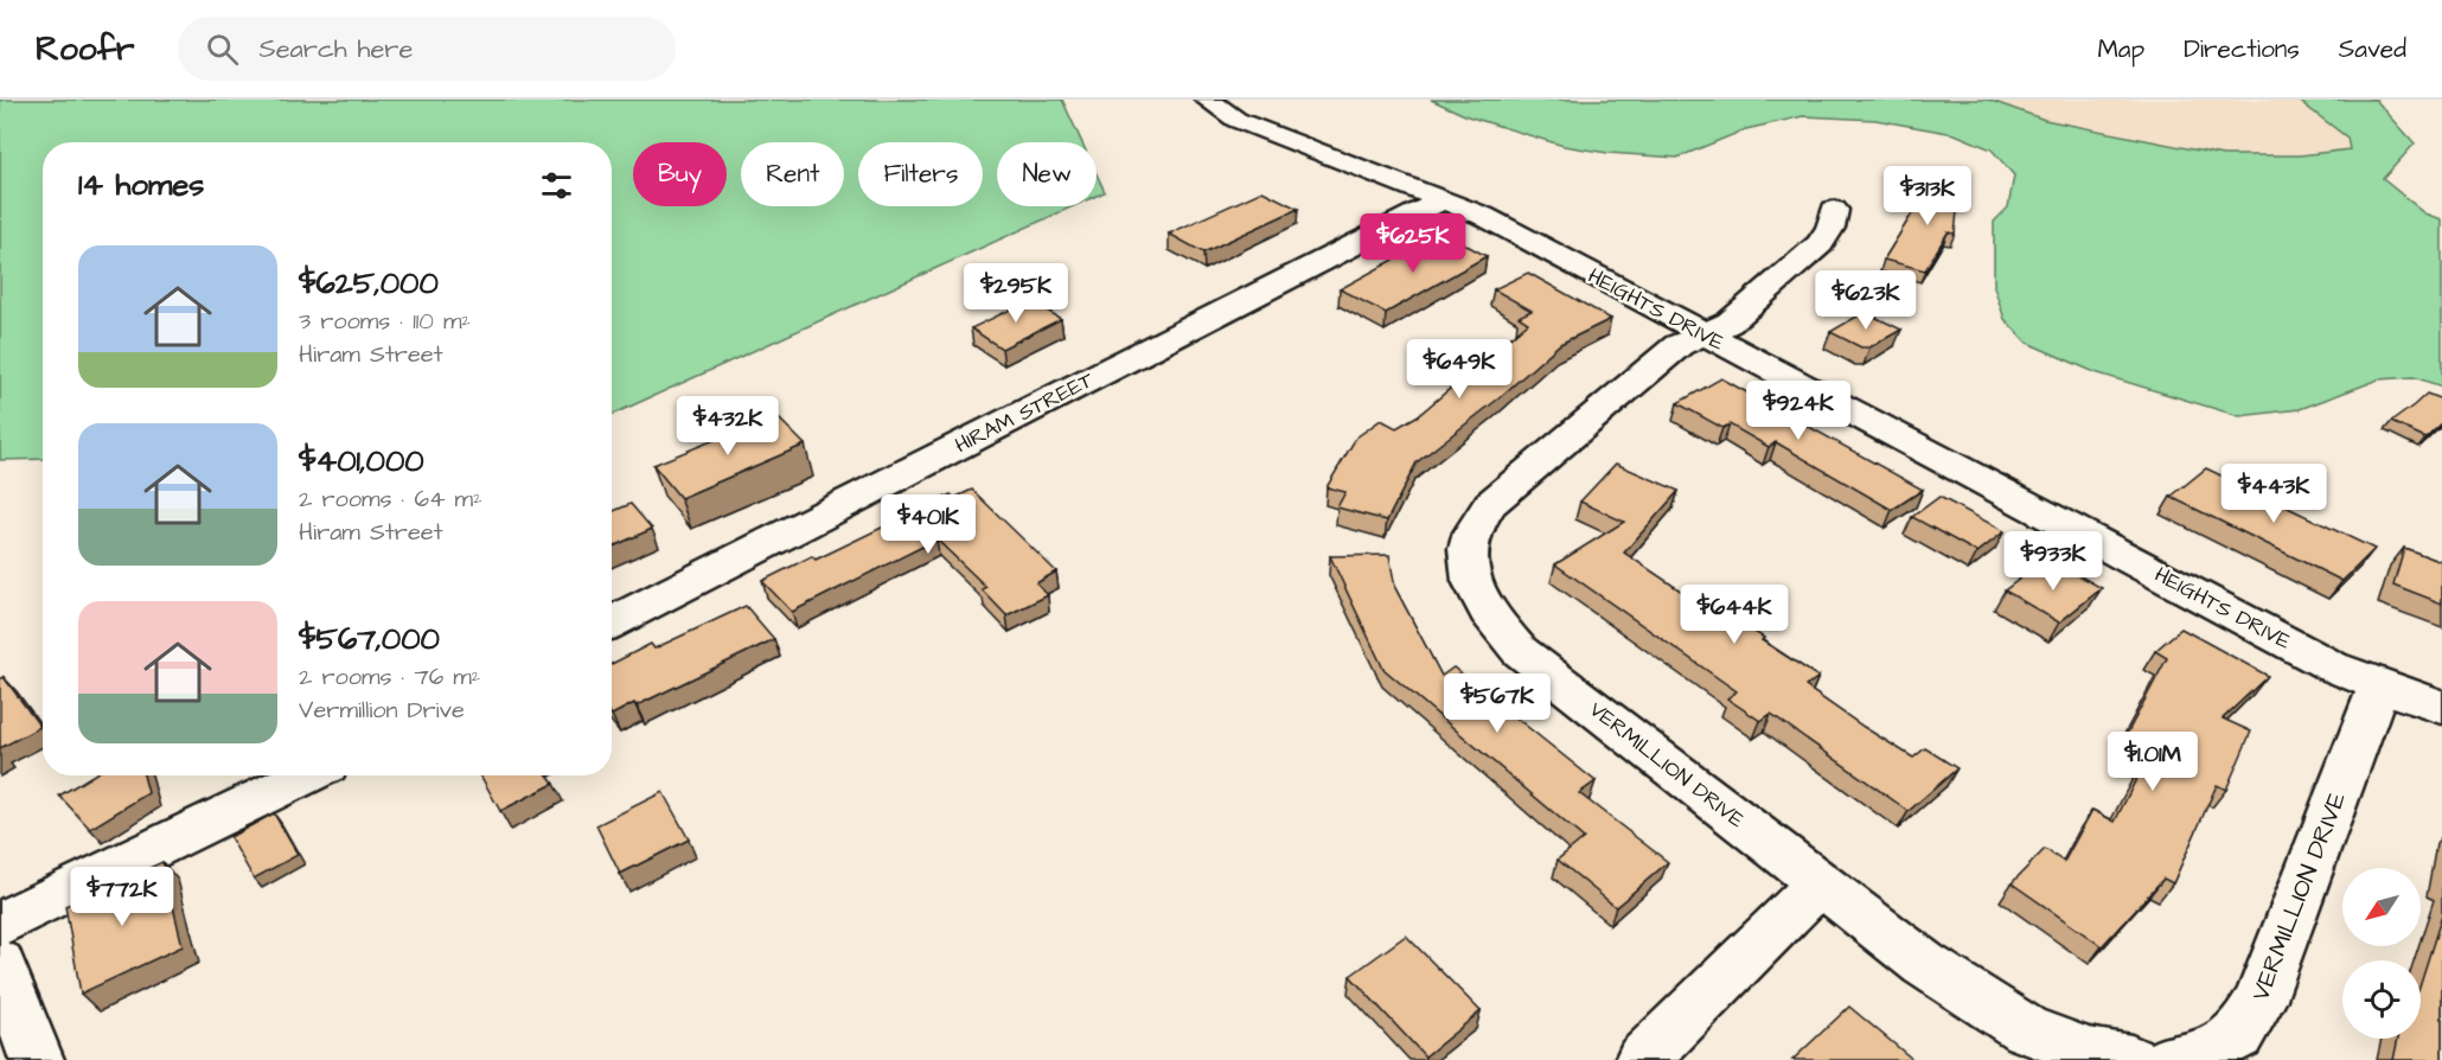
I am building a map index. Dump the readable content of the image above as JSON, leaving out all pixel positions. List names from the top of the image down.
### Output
{
  "streets": {
    "street": ["HEIGHTS DRIVE", "HIRAM STREET", "VERMILLION DRIVE"]
  },
  "crossings": [
    ["HEIGHTS DRIVE", "HIRAM STREET"],
    ["HEIGHTS DRIVE", "VERMILLION DRIVE"]
  ],
  "north": "bottom left",
  "page": {
    "header": "Roofr",
    "search": "Search here",
    "nav": ["Map", "Directions", "Saved"],
    "chip": [
      "Buy",
      "Rent",
      "Filters",
      "New"
    ],
    "heading": "14 homes",
    "price": [
      "$313K",
      "$625K",
      "$295K",
      "$623K",
      "$649K",
      "$924K",
      "$432K",
      "$443K",
      "$401K",
      "$933K",
      "$644K",
      "$567K",
      "$1.01M",
      "$772K"
    ],
    "list": [
      {
        "name": "$625,000",
        "note": "3 rooms · 110 m² · Hiram Street"
      },
      {
        "name": "$401,000",
        "note": "2 rooms · 64 m² · Hiram Street"
      },
      {
        "name": "$567,000",
        "note": "2 rooms · 76 m² · Vermillion Drive"
      }
    ]
  }
}
